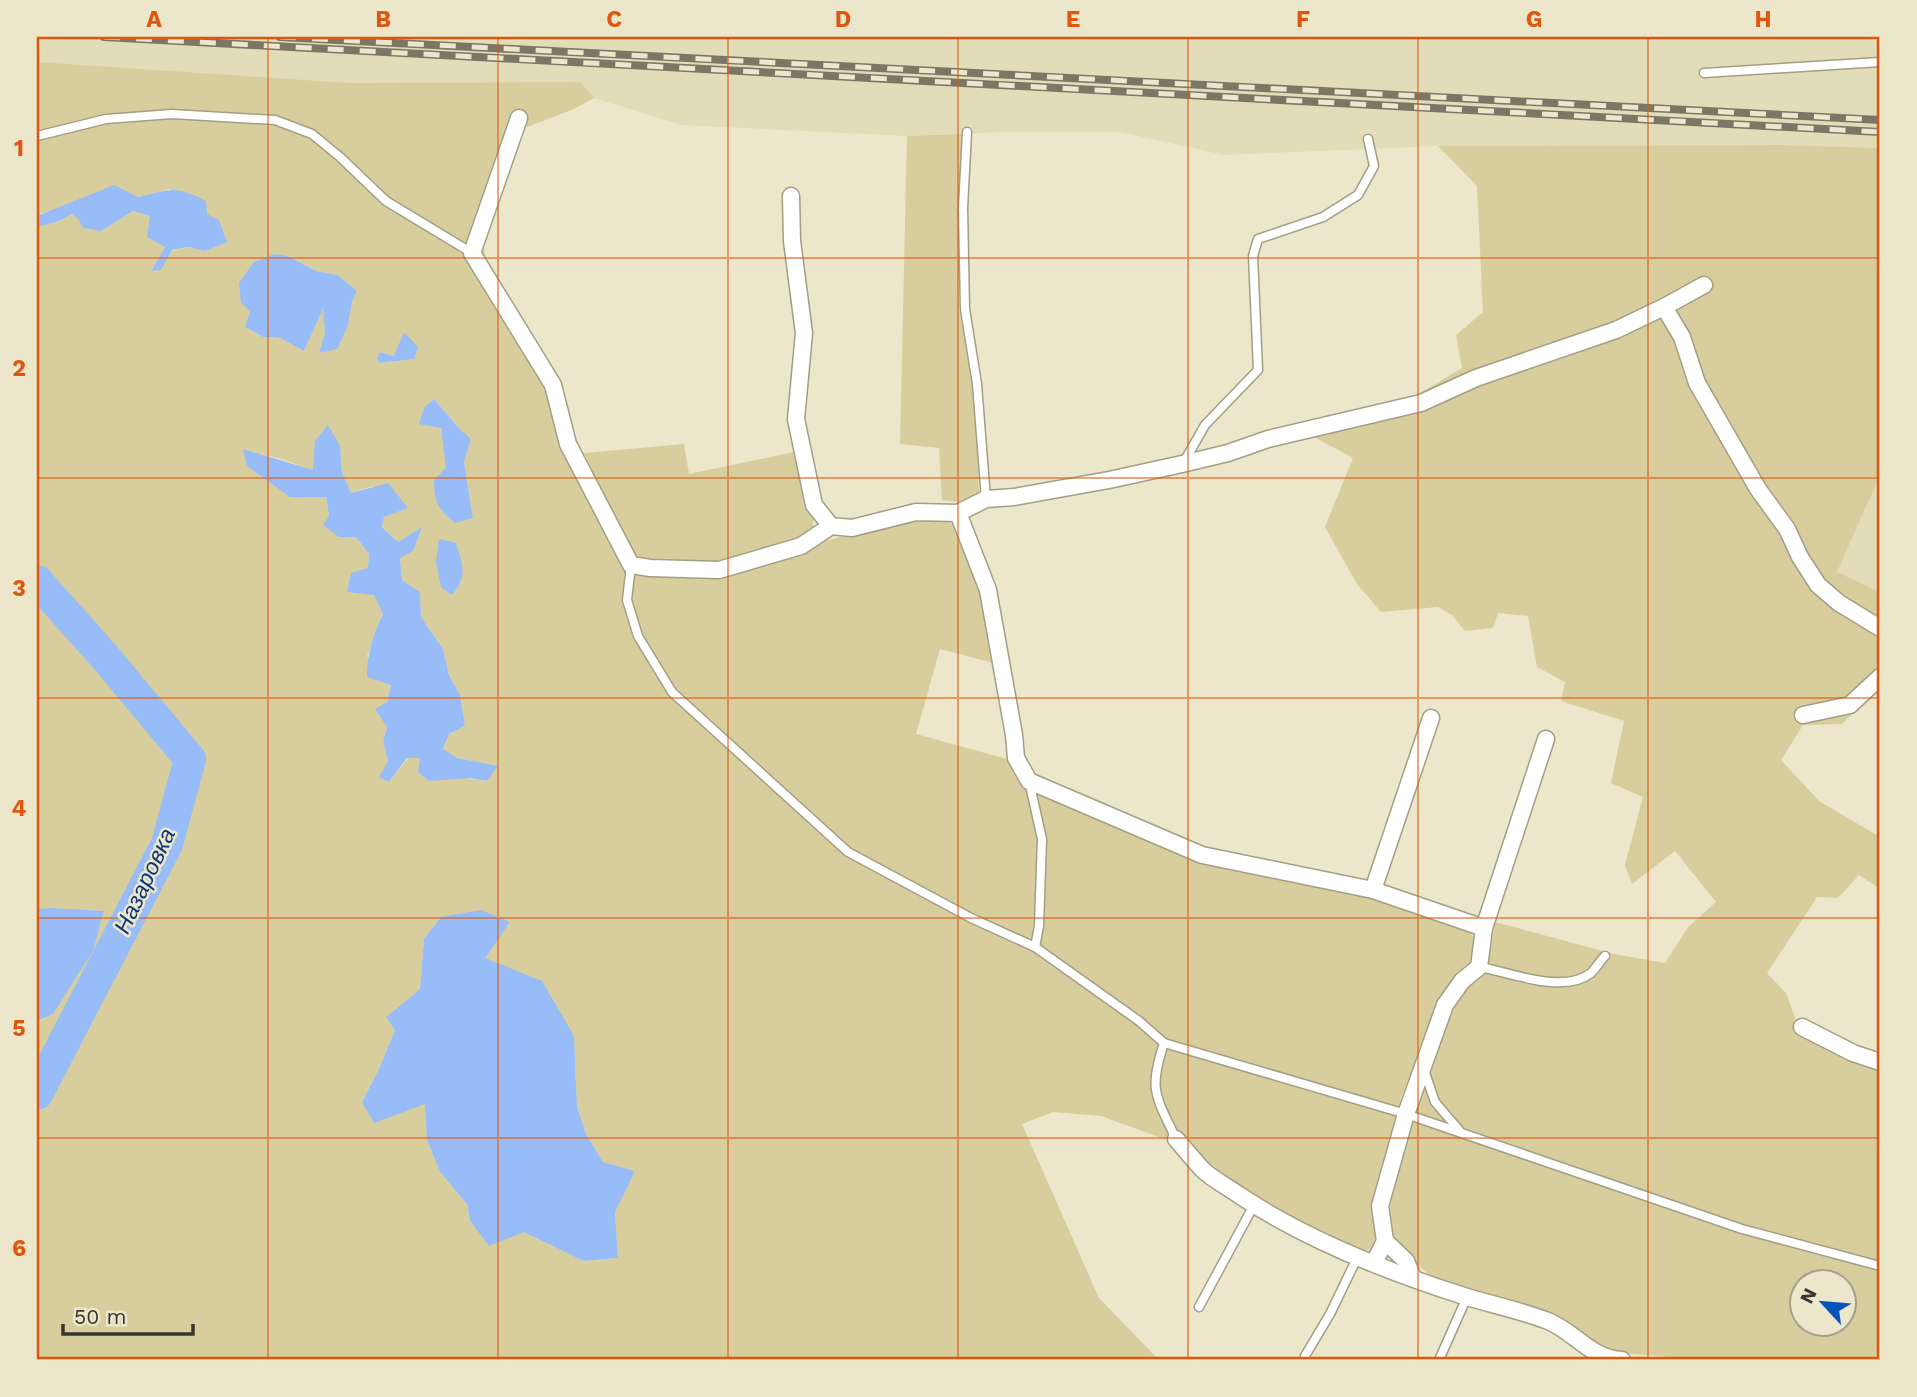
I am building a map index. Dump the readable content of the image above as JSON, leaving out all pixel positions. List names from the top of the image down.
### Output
{
  "water": ["Назаровка"],
  "scale_bar": "50 m",
  "north": "top left",
  "grid": {
    "columns": [
      "A",
      "B",
      "C",
      "D",
      "E",
      "F",
      "G",
      "H"
    ],
    "rows": [
      "1",
      "2",
      "3",
      "4",
      "5",
      "6"
    ]
  }
}
